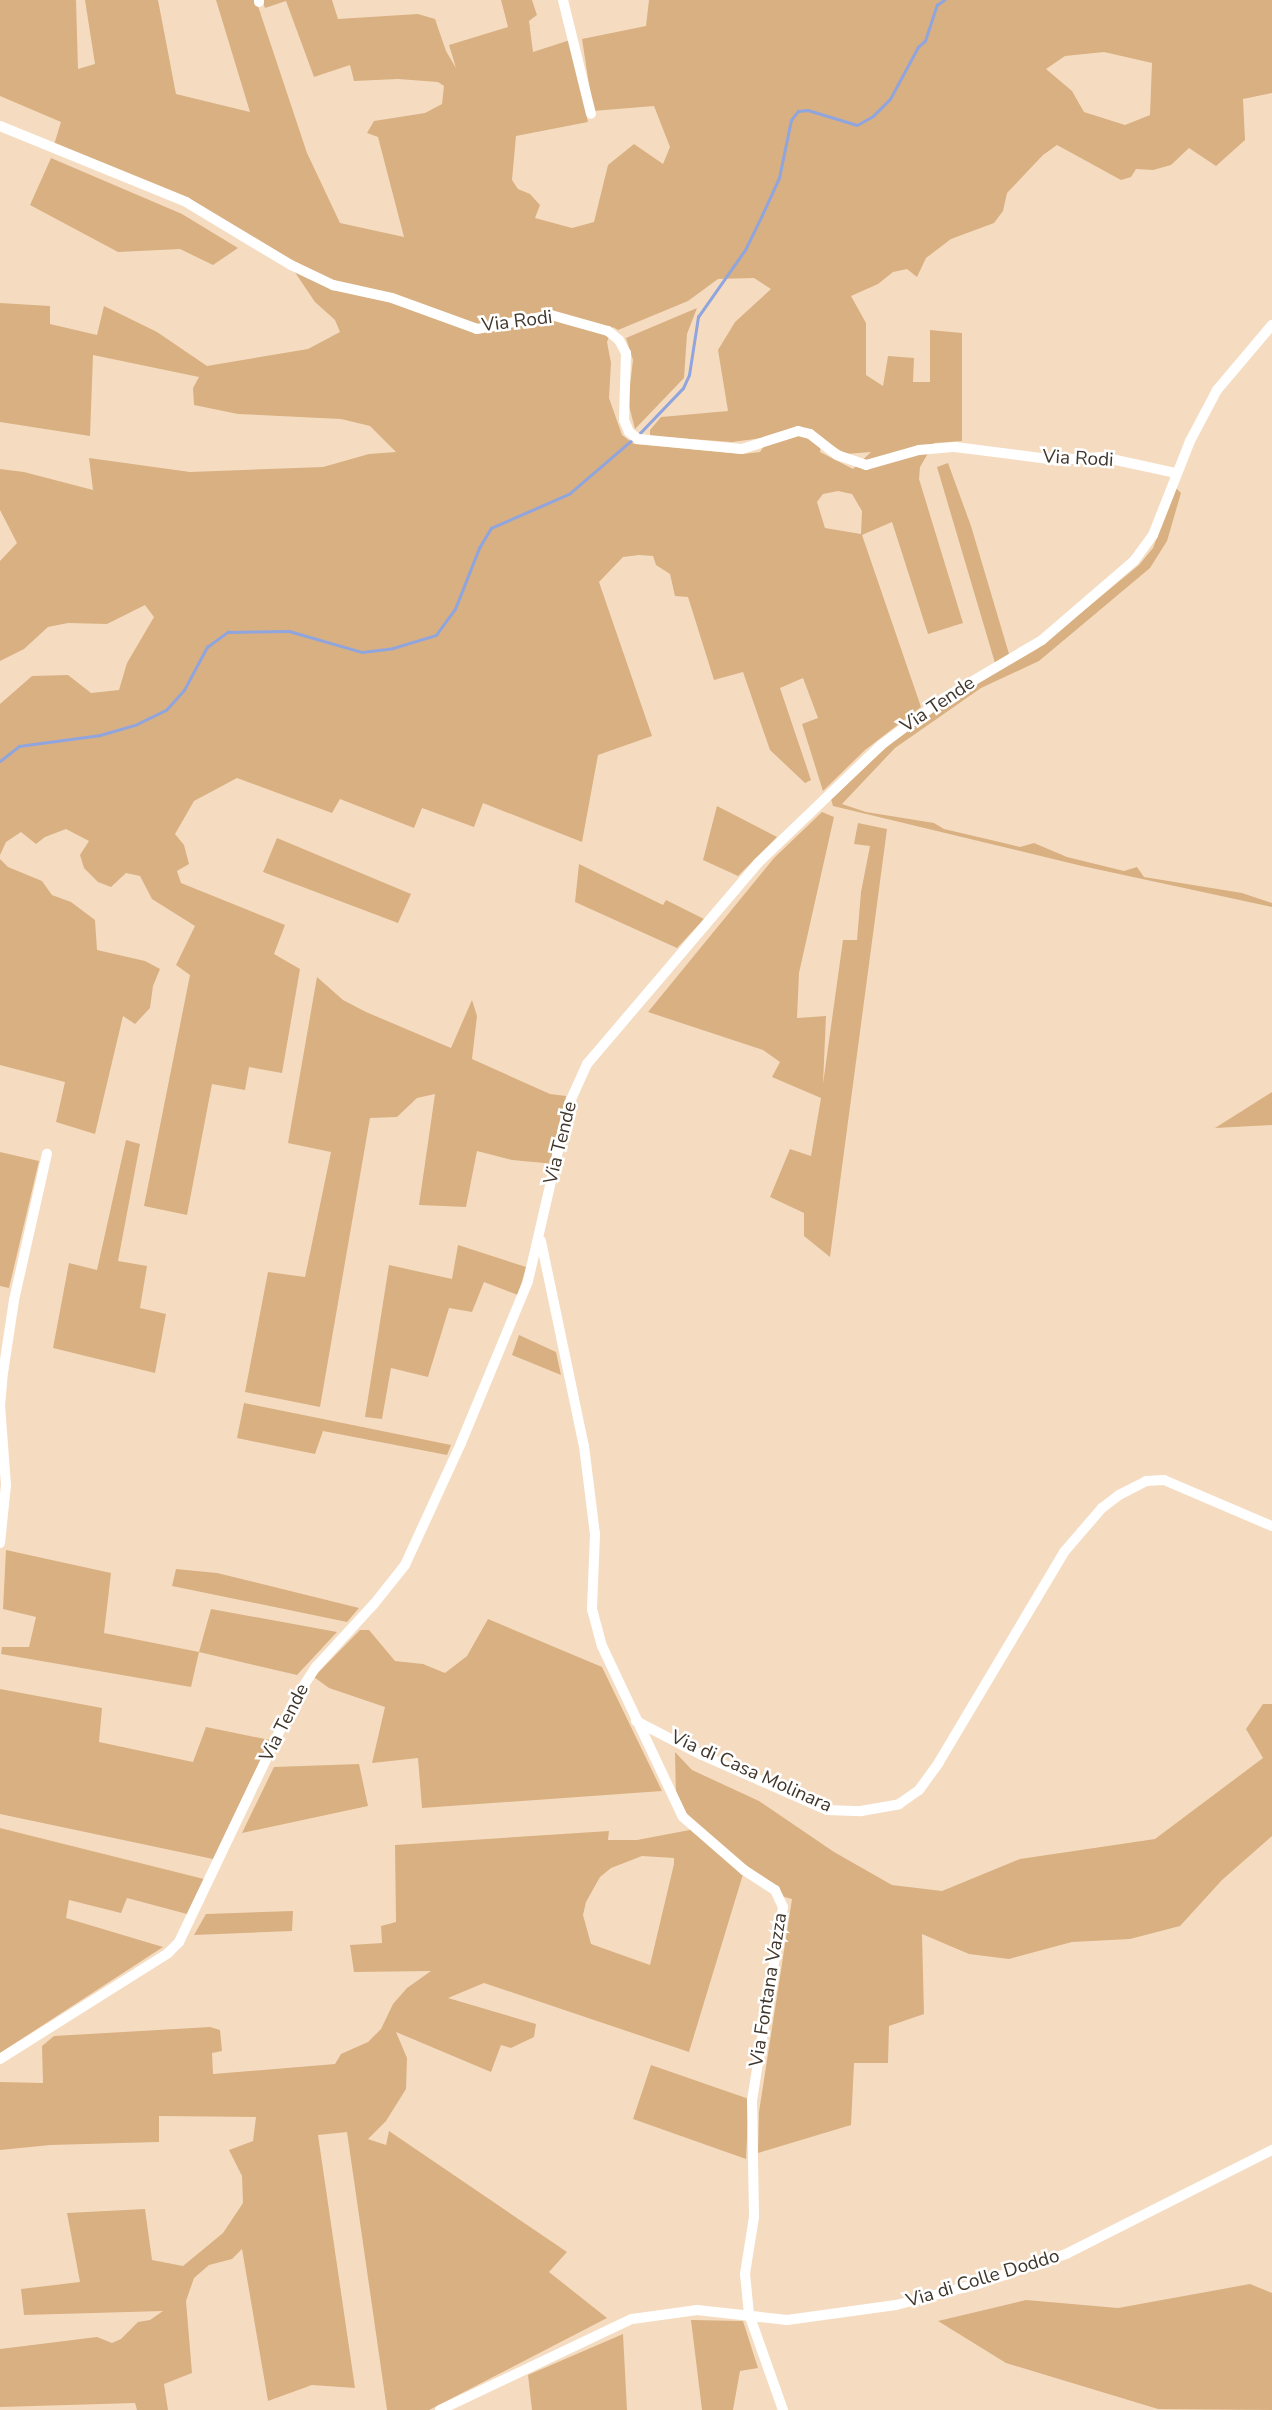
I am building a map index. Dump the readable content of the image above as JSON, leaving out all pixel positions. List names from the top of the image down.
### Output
{
  "streets": {
    "street": [
      "Via Rodi",
      "Via Tende",
      "Via di Casa Molinara",
      "Via Fontana Vazza",
      "Via di Colle Doddo"
    ]
  },
  "crossings": [
    ["Via Rodi", "Via Tende"],
    ["Via di Casa Molinara", "Via Fontana Vazza"],
    ["Via Fontana Vazza", "Via di Colle Doddo"]
  ]
}
